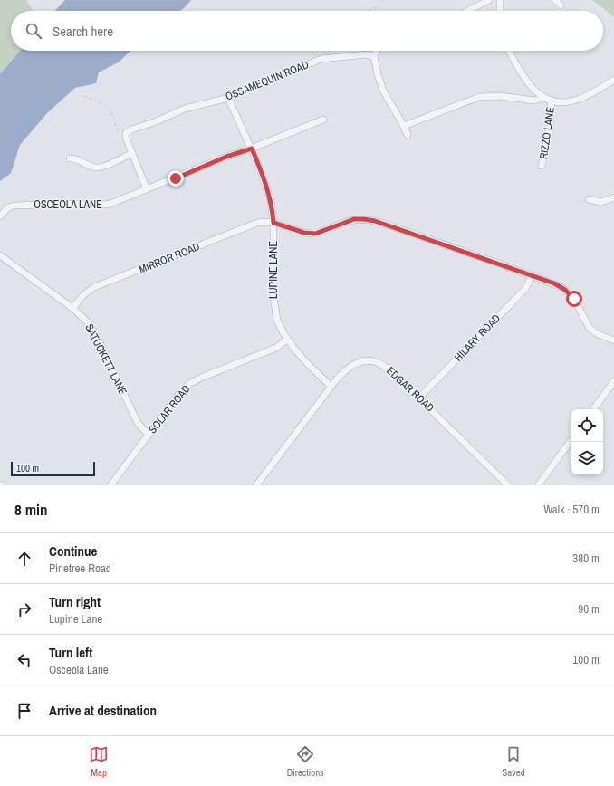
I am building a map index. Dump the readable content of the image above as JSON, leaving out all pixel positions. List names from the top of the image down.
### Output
{
  "streets": {
    "street": [
      "OSSAMEQUIN ROAD",
      "RIZZO LANE",
      "OSCEOLA LANE",
      "MIRROR ROAD",
      "LUPINE LANE",
      "HILARY ROAD",
      "SATUCKETT LANE",
      "EDGAR ROAD",
      "SOLAR ROAD"
    ]
  },
  "crossings": [
    ["OSSAMEQUIN ROAD", "LUPINE LANE"],
    ["OSCEOLA LANE", "LUPINE LANE"],
    ["MIRROR ROAD", "LUPINE LANE"],
    ["MIRROR ROAD", "HILARY ROAD"],
    ["MIRROR ROAD", "SATUCKETT LANE"],
    ["LUPINE LANE", "EDGAR ROAD"],
    ["LUPINE LANE", "SOLAR ROAD"],
    ["HILARY ROAD", "EDGAR ROAD"],
    ["SATUCKETT LANE", "SOLAR ROAD"]
  ],
  "scale_bar": "100 m",
  "page": {
    "search": "Search here",
    "scale": "100 m",
    "heading": ["8 min", "Walk · 570 m"],
    "list": [
      ["Continue", "Pinetree Road", "380 m"],
      ["Turn right", "Lupine Lane", "90 m"],
      ["Turn left", "Osceola Lane", "100 m"],
      "Arrive at destination"
    ],
    "nav": ["Map", "Directions", "Saved"]
  }
}
